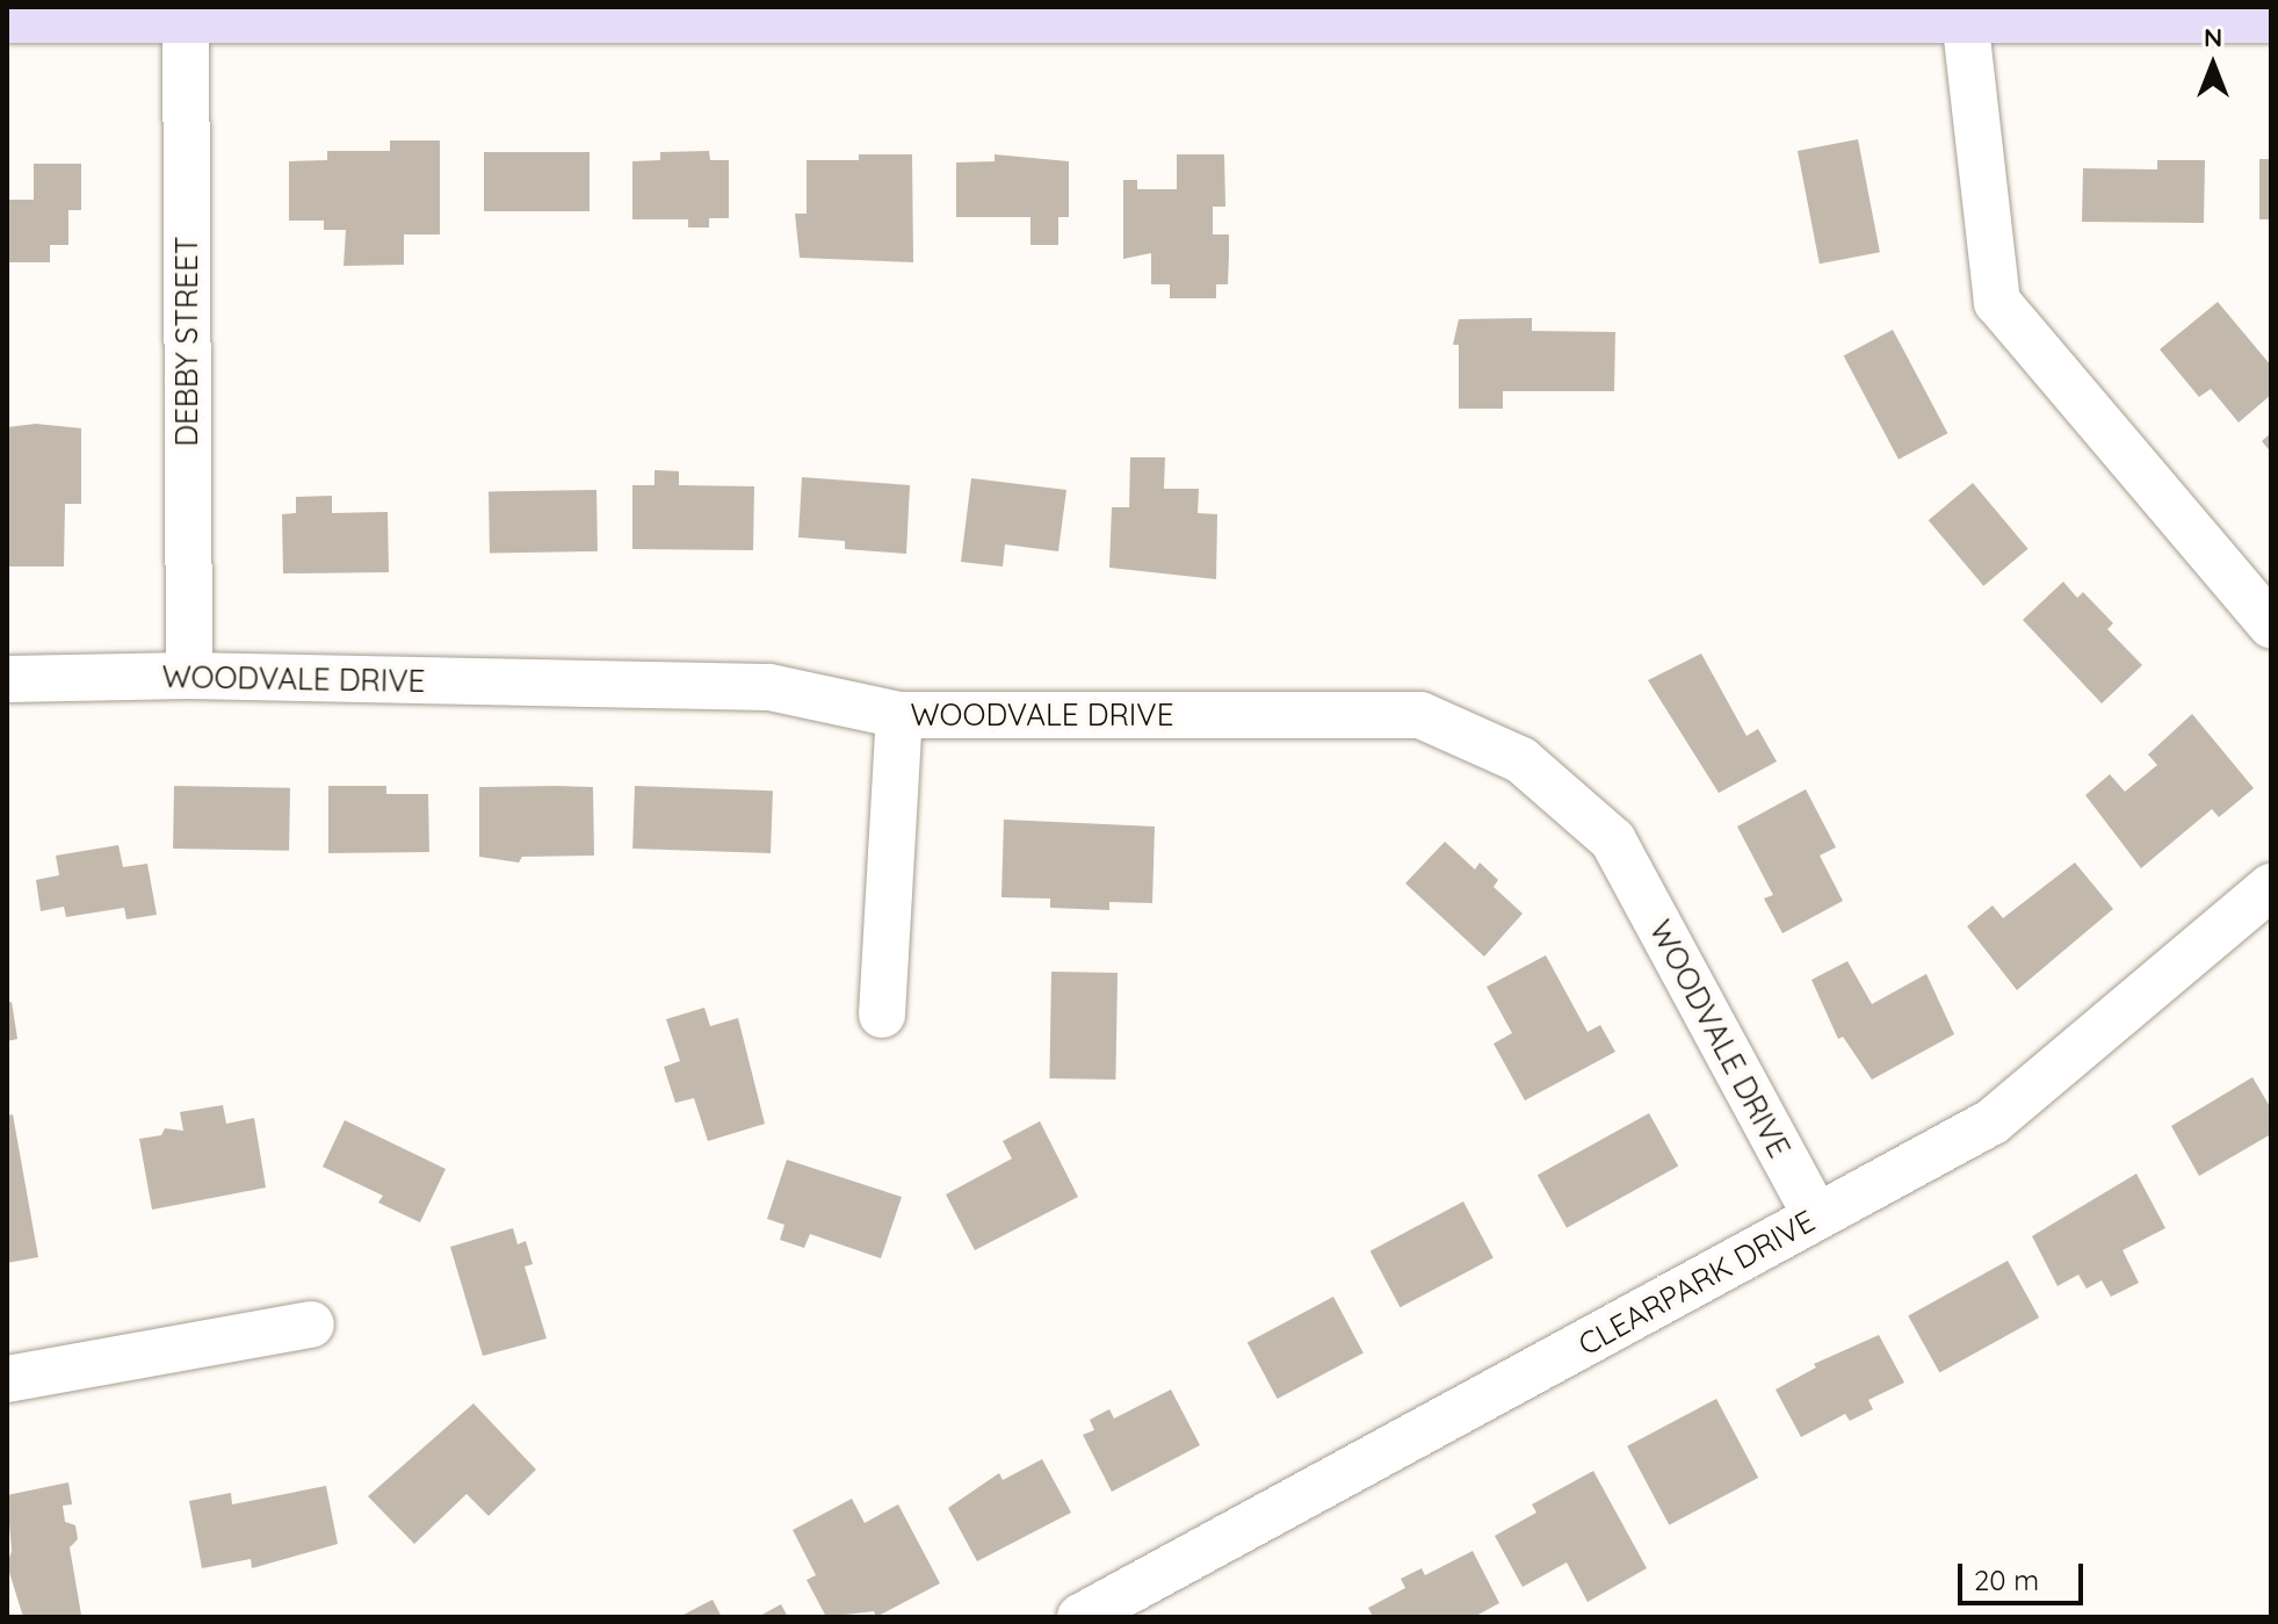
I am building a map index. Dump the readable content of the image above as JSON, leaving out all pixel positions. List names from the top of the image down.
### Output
{
  "streets": {
    "street": ["DEBBY STREET", "WOODVALE DRIVE", "CLEARPARK DRIVE"]
  },
  "crossings": [
    ["DEBBY STREET", "WOODVALE DRIVE"],
    ["WOODVALE DRIVE", "CLEARPARK DRIVE"]
  ],
  "scale_bar": "20 m",
  "north": "top"
}
